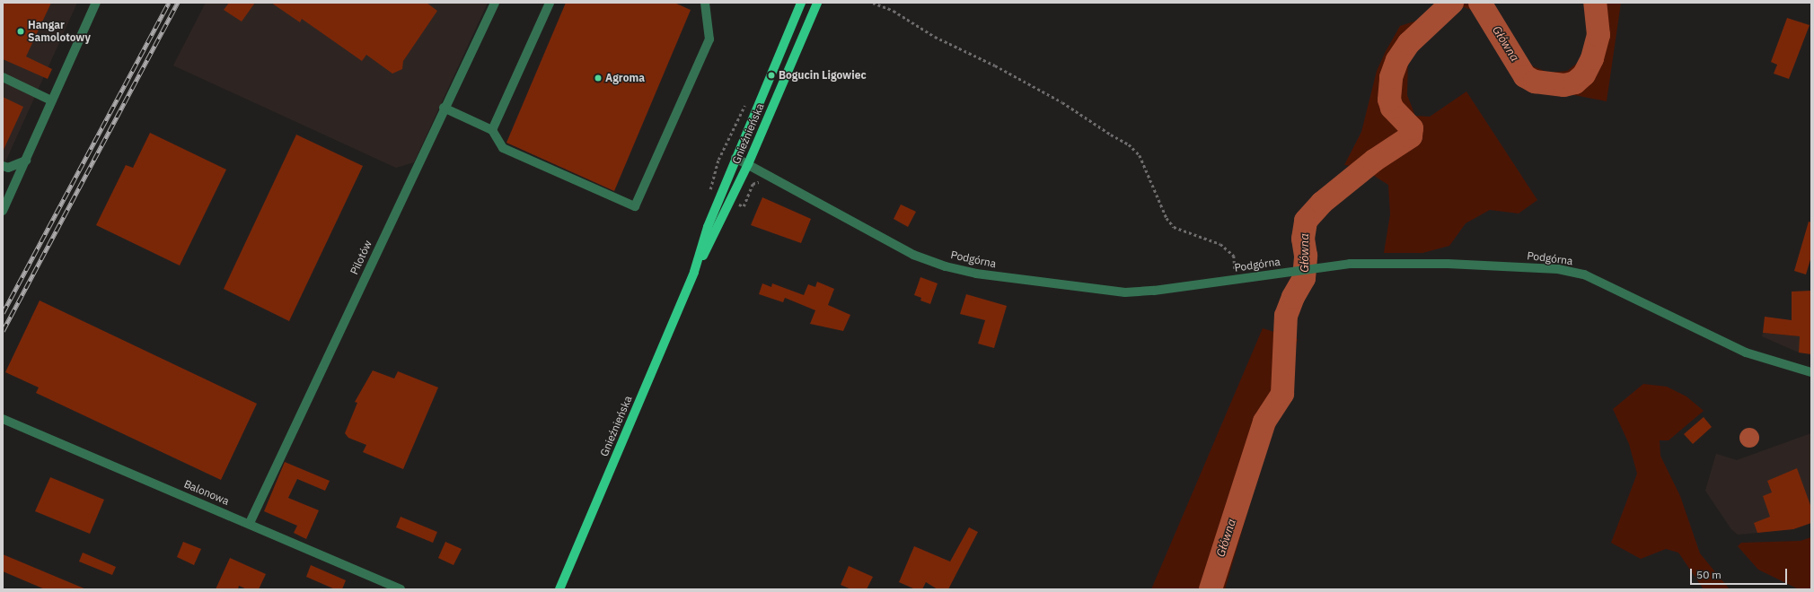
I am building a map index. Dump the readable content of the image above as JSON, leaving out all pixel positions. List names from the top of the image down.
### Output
{
  "streets": {
    "main road": ["Gnieźnieńska"],
    "street": ["Pilotów", "Podgórna", "Balonowa"]
  },
  "crossings": [
    ["Gnieźnieńska", "Podgórna"],
    ["Pilotów", "Balonowa"]
  ],
  "water": ["Główna"],
  "places": ["Hangar Samolotowy", "Bogucin Ligowiec", "Agroma"],
  "scale_bar": "50 m"
}
